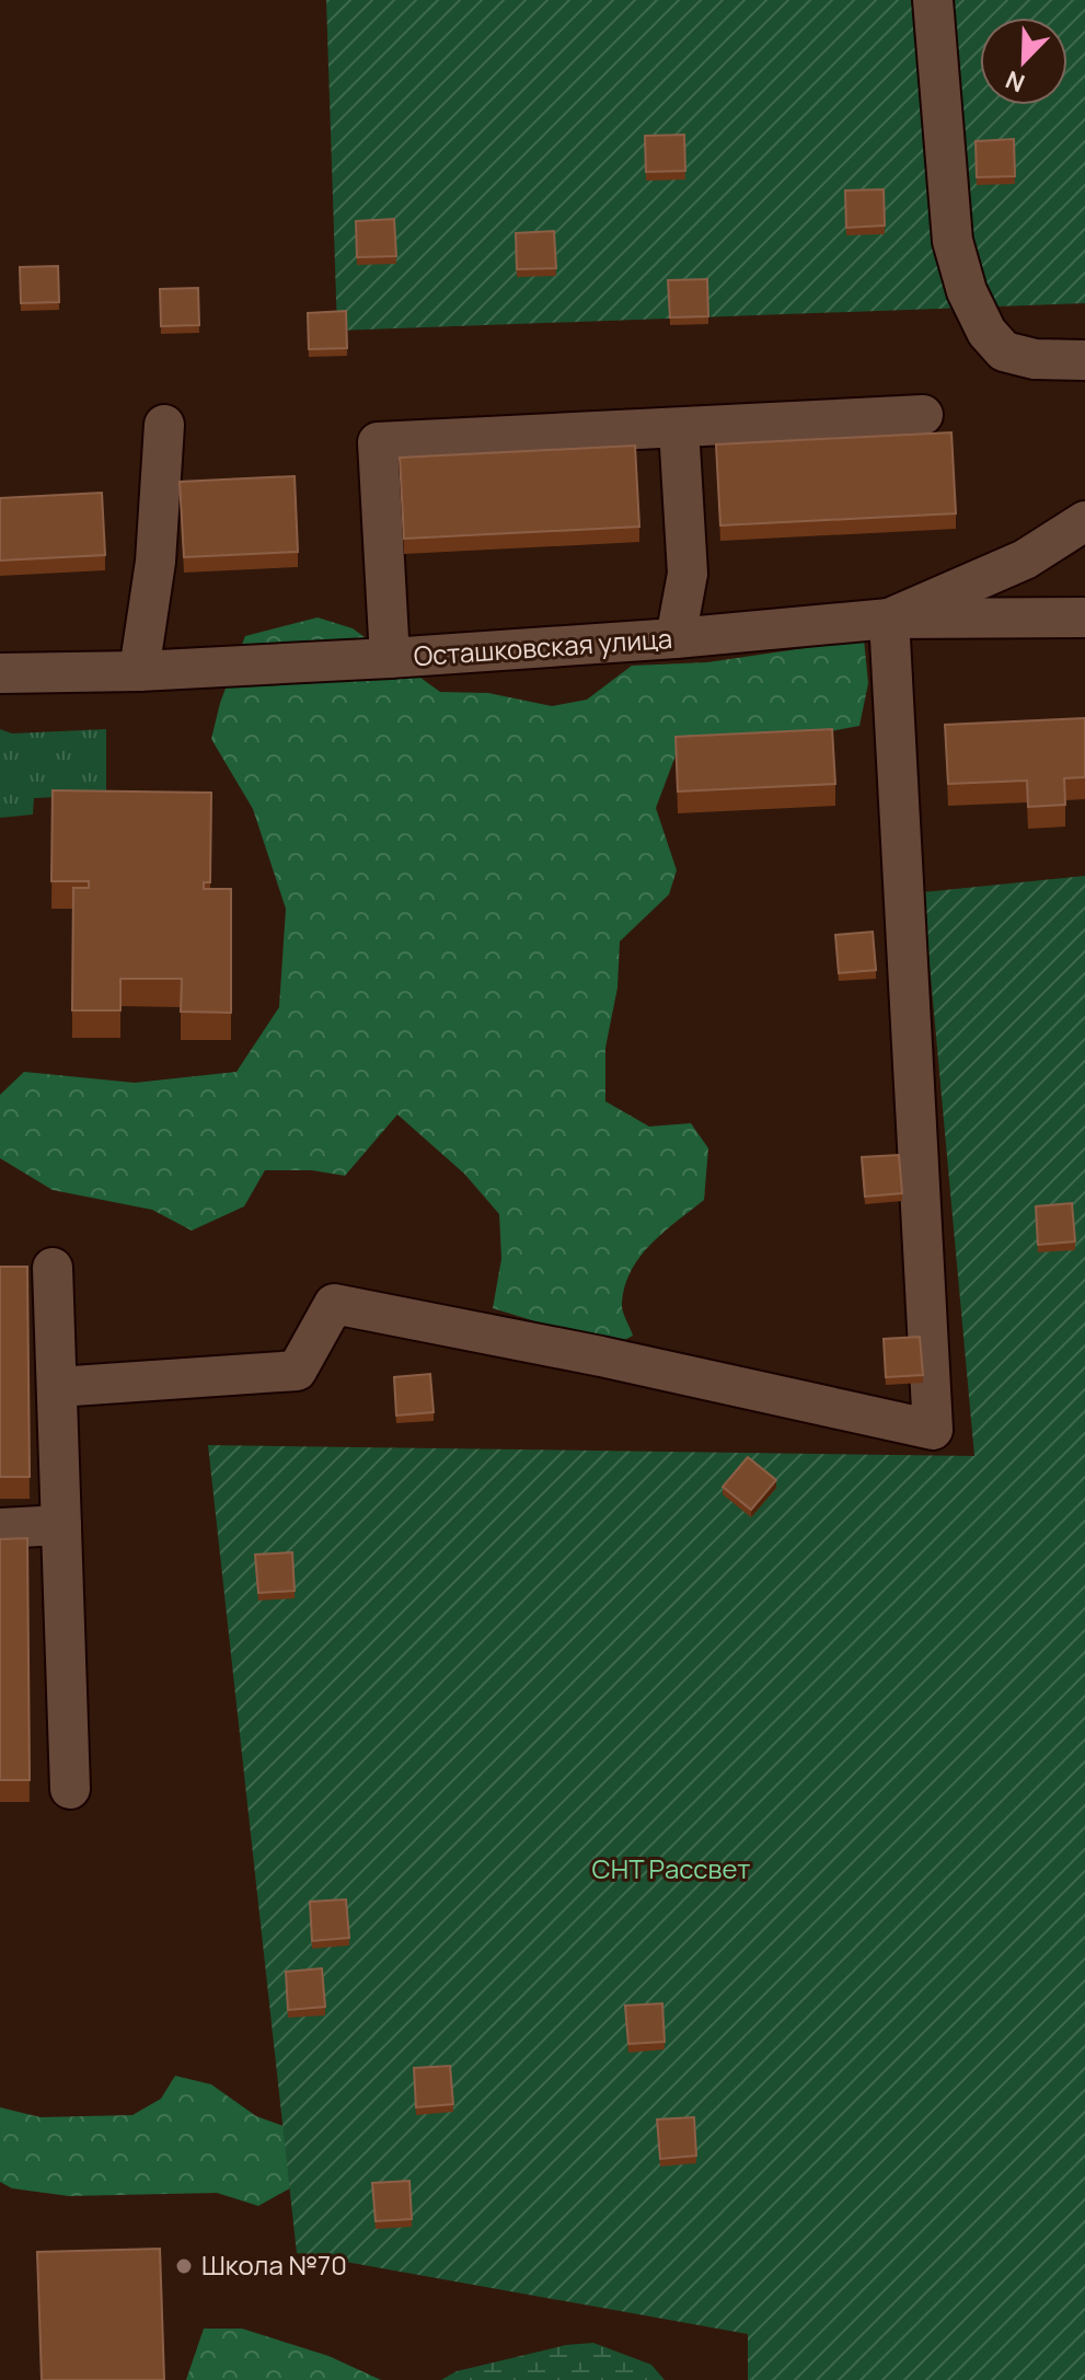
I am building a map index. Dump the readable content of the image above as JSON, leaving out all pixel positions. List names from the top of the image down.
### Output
{
  "streets": {
    "street": ["Осташковская улица"]
  },
  "parks": ["СНТ Рассвет"],
  "places": ["Школа №70"],
  "north": "bottom left"
}
